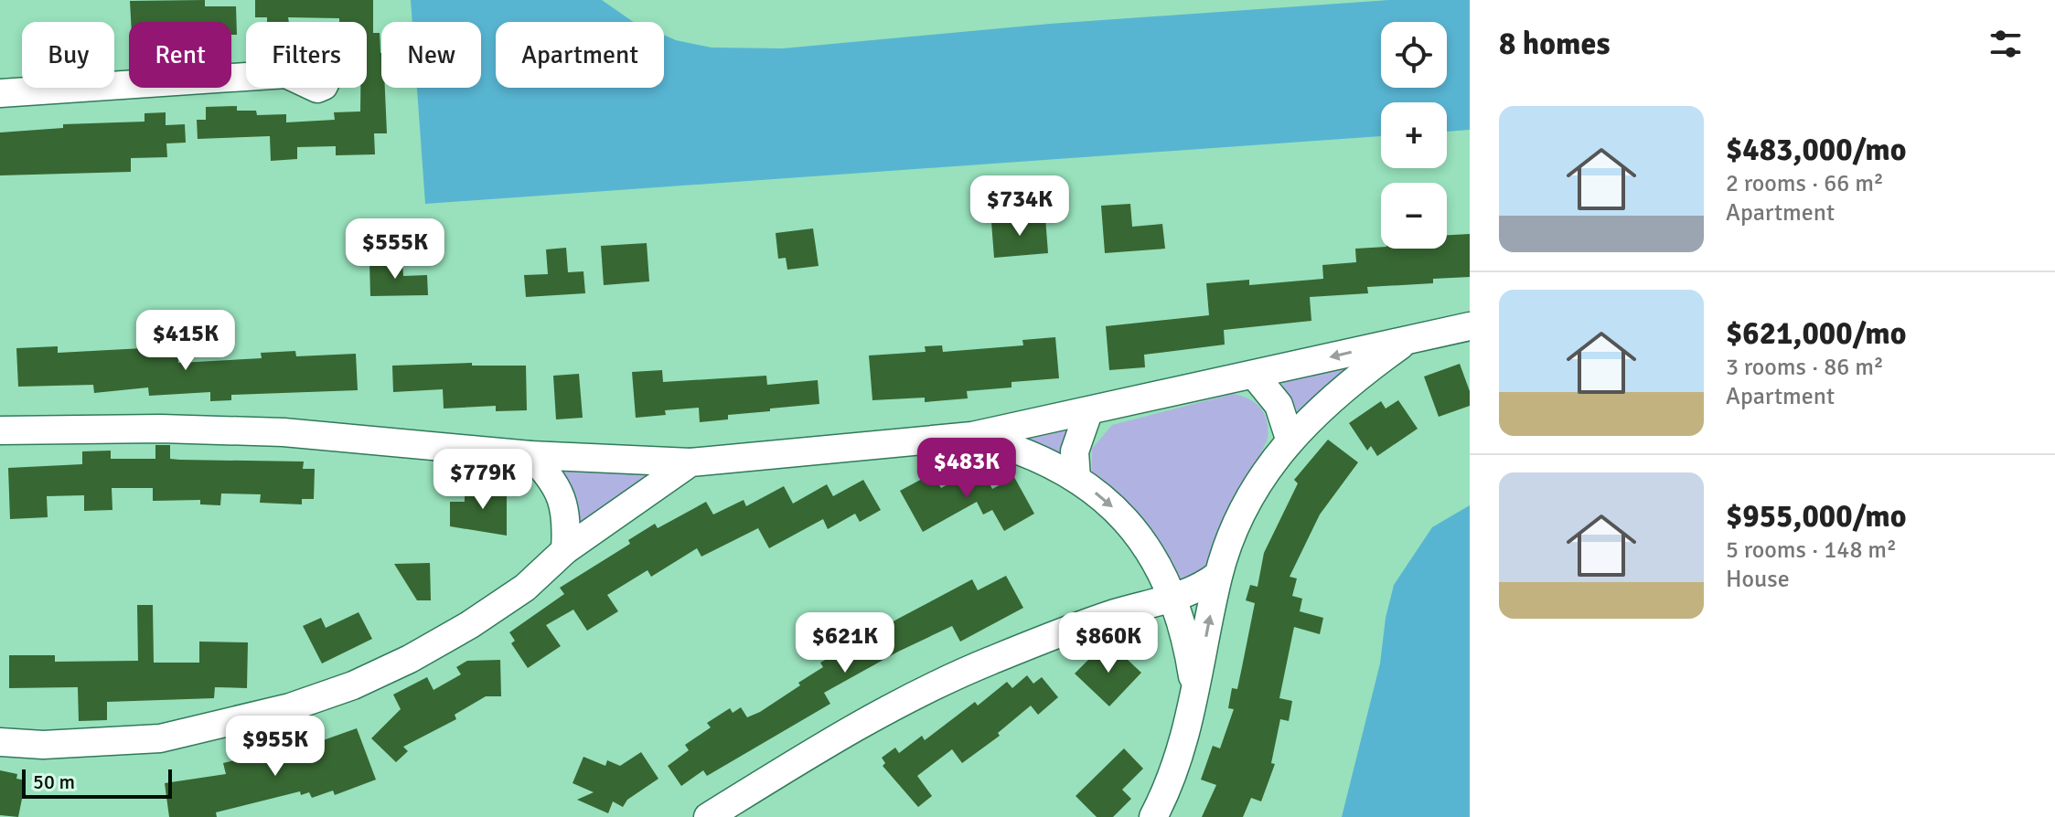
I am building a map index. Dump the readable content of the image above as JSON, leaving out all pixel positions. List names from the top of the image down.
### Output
{
  "scale_bar": "50 m",
  "page": {
    "heading": "8 homes",
    "map_buttons": ["+", "−"],
    "chip": [
      "Buy",
      "Rent",
      "Filters",
      "New",
      "Apartment"
    ],
    "list": [
      {
        "name": "$483,000/mo",
        "note": "2 rooms · 66 m² · Apartment"
      },
      {
        "name": "$621,000/mo",
        "note": "3 rooms · 86 m² · Apartment"
      },
      {
        "name": "$955,000/mo",
        "note": "5 rooms · 148 m² · House"
      }
    ],
    "price": [
      "$734K",
      "$555K",
      "$415K",
      "$483K",
      "$779K",
      "$621K",
      "$860K",
      "$955K"
    ],
    "scale": "50 m"
  }
}
